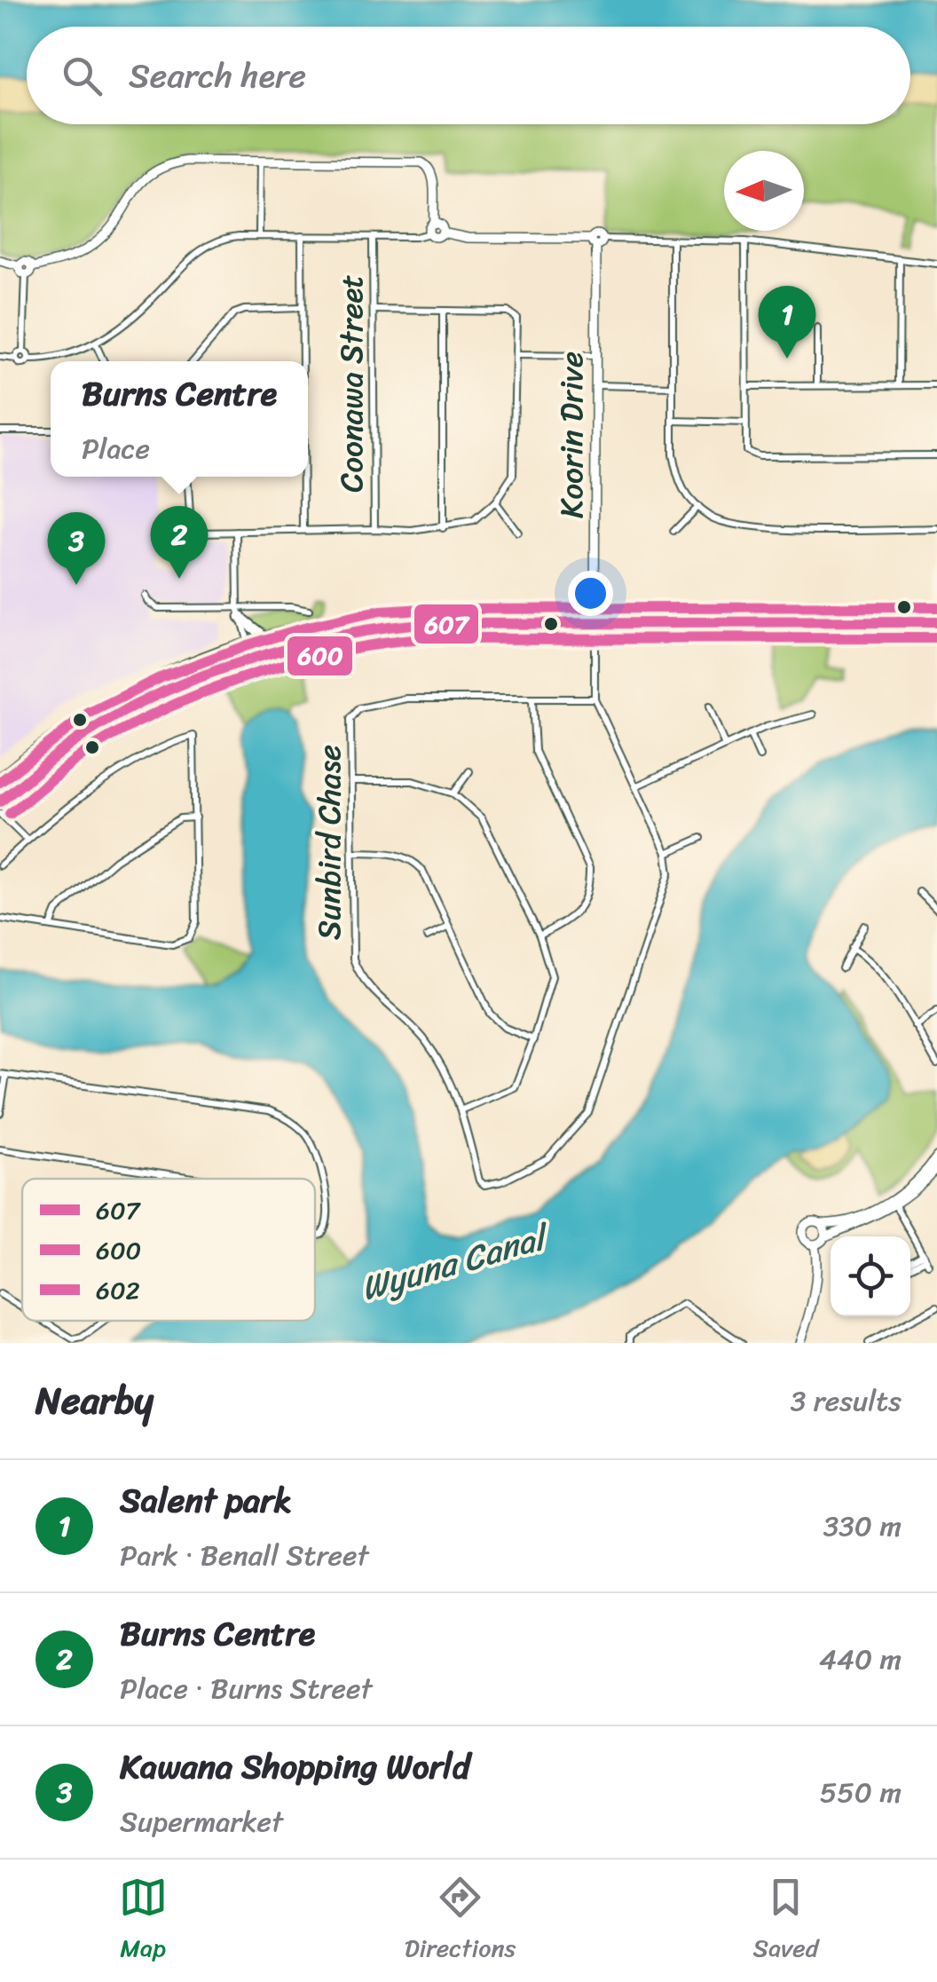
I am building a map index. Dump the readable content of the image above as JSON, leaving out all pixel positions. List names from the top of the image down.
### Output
{
  "streets": {
    "street": ["Coonawa Street", "Koorin Drive", "Sunbird Chase"]
  },
  "water": ["Wyuna Canal"],
  "lines": ["transit line 602", "transit line 607", "transit line 600"],
  "legend": ["607", "600", "602"],
  "north": "left",
  "page": {
    "search": "Search here",
    "pins": ["1", "2", "3"],
    "popup": ["Burns Centre", "Place"],
    "heading": ["Nearby", "3 results"],
    "list": [
      {
        "mark": "1",
        "name": "Salent park",
        "note": "Park · Benall Street",
        "value": "330 m"
      },
      {
        "mark": "2",
        "name": "Burns Centre",
        "note": "Place · Burns Street",
        "value": "440 m"
      },
      {
        "mark": "3",
        "name": "Kawana Shopping World",
        "note": "Supermarket",
        "value": "550 m"
      }
    ],
    "nav": ["Map", "Directions", "Saved"]
  }
}
